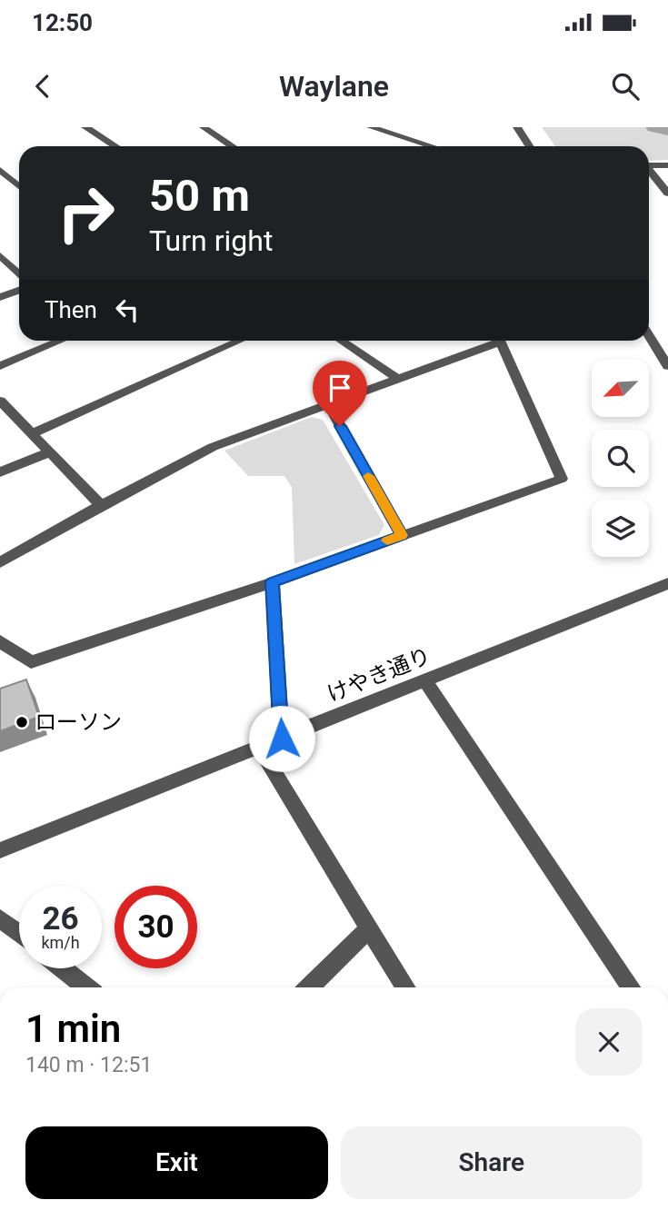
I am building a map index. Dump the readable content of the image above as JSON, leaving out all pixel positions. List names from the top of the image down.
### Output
{
  "streets": {
    "street": ["けやき通り"]
  },
  "places": ["ローソン"],
  "north": "bottom left",
  "page": {
    "status": "12:50",
    "header": "Waylane",
    "turn": ["50 m", "Turn right"],
    "then": "Then",
    "speed": "26 km/h",
    "limit": "30",
    "heading": ["1 min", "140 m · 12:51"],
    "buttons": ["Exit", "Share"]
  }
}
